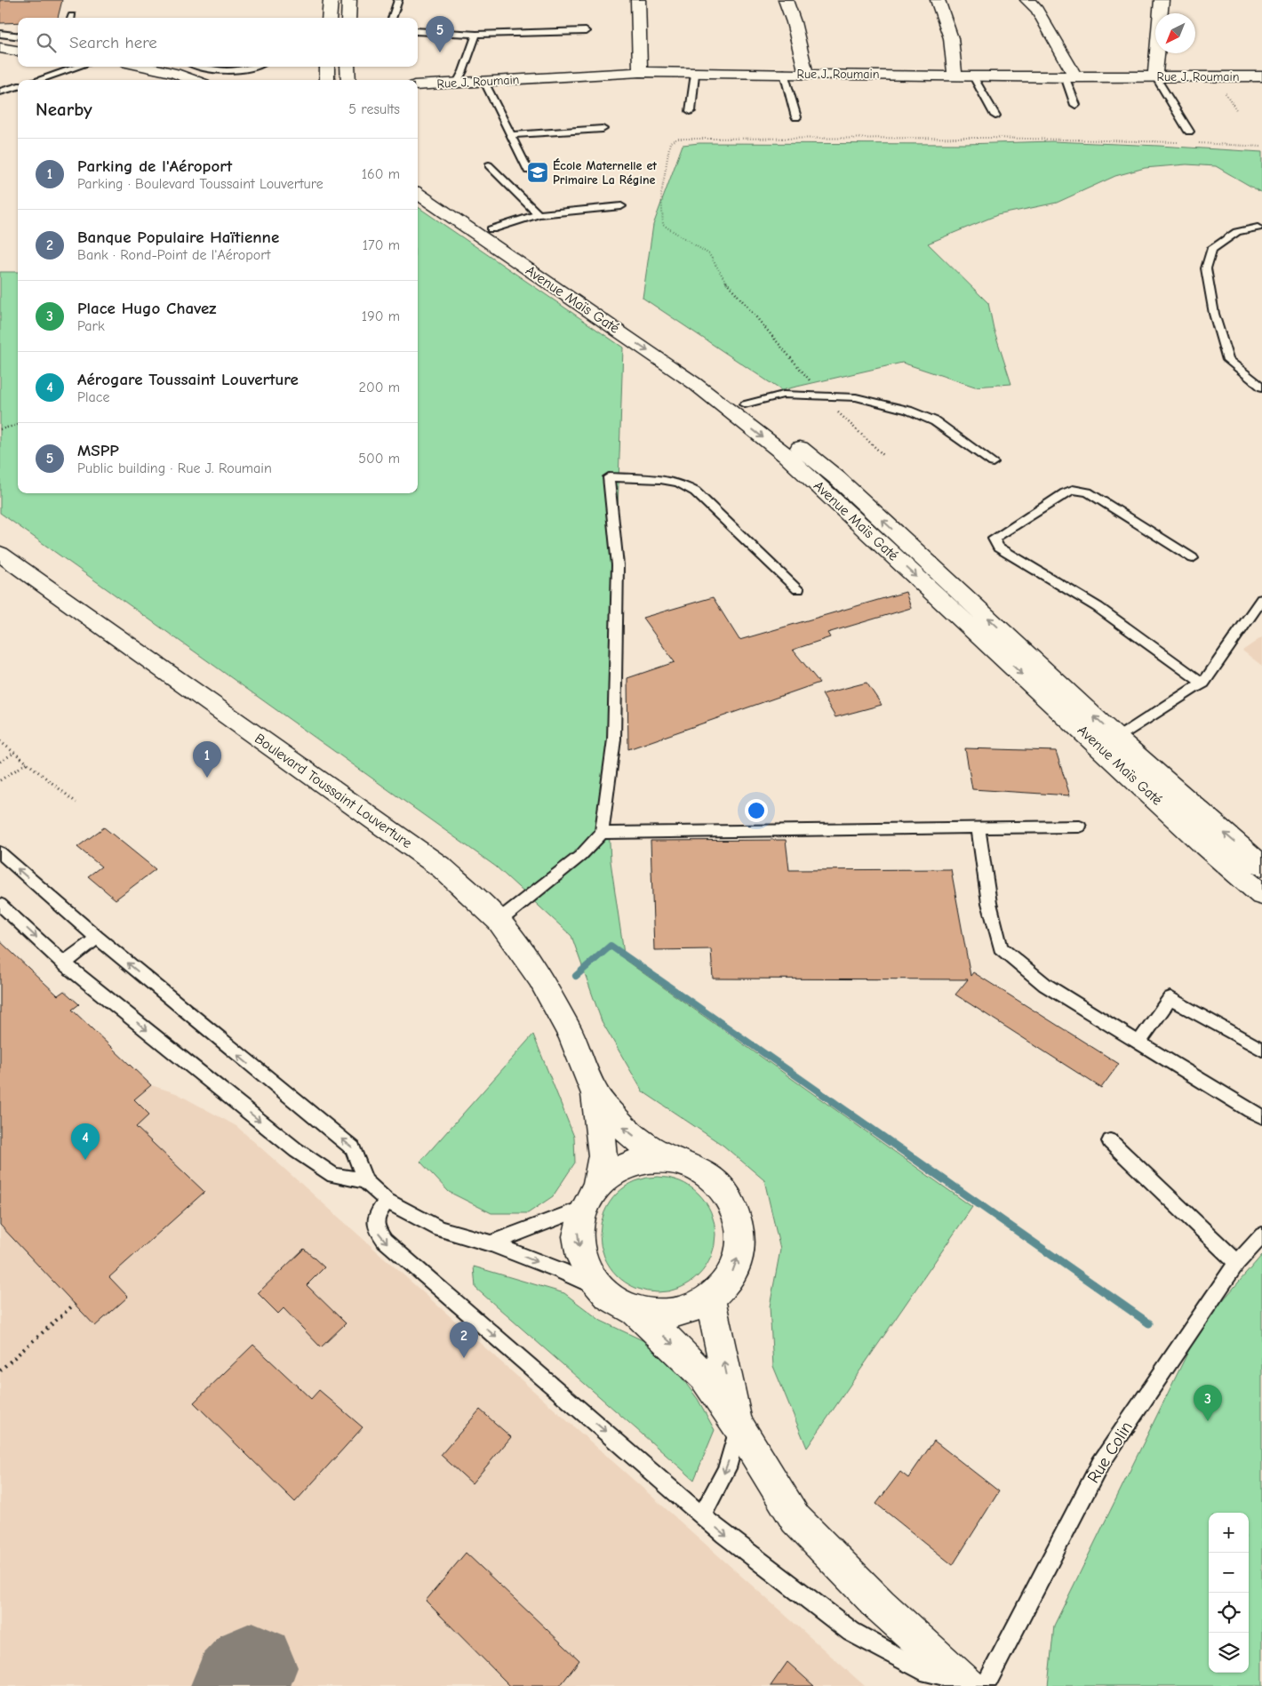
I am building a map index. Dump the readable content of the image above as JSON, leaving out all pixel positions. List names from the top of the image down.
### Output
{
  "streets": {
    "main road": ["Rue J. Roumain", "Avenue Maïs Gaté", "Boulevard Toussaint Louverture"],
    "lane": ["Rue Colin"]
  },
  "places": {
    "school or university": ["École Maternelle et Primaire La Régine"]
  },
  "north": "bottom left",
  "page": {
    "pins": [
      "5",
      "1",
      "4",
      "2",
      "3"
    ],
    "search": "Search here",
    "heading": ["Nearby", "5 results"],
    "list": [
      {
        "mark": "1",
        "name": "Parking de l'Aéroport",
        "note": "Parking · Boulevard Toussaint Louverture",
        "value": "160 m"
      },
      {
        "mark": "2",
        "name": "Banque Populaire Haïtienne",
        "note": "Bank · Rond-Point de l'Aéroport",
        "value": "170 m"
      },
      {
        "mark": "3",
        "name": "Place Hugo Chavez",
        "note": "Park",
        "value": "190 m"
      },
      {
        "mark": "4",
        "name": "Aérogare Toussaint Louverture",
        "note": "Place",
        "value": "200 m"
      },
      {
        "mark": "5",
        "name": "MSPP",
        "note": "Public building · Rue J. Roumain",
        "value": "500 m"
      }
    ],
    "map_buttons": ["+", "−"]
  }
}
